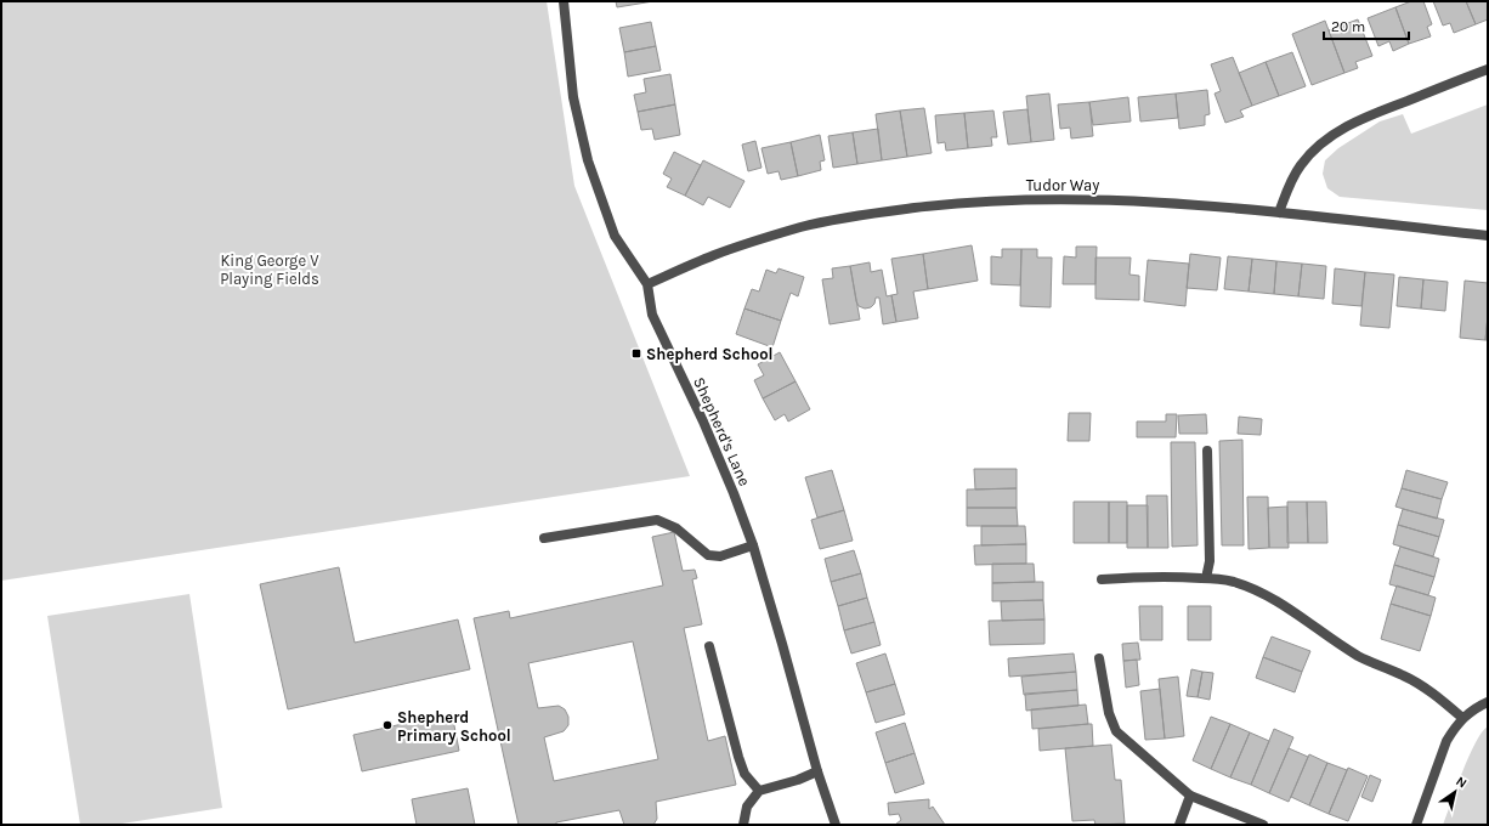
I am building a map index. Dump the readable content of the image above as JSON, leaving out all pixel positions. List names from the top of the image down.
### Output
{
  "streets": {
    "street": ["Tudor Way", "Shepherd's Lane"]
  },
  "crossings": [
    ["Tudor Way", "Shepherd's Lane"]
  ],
  "parks": ["King George V Playing Fields"],
  "places": {
    "transit": ["Shepherd School"],
    "other": ["Shepherd Primary School"]
  },
  "scale_bar": "20 m",
  "north": "top right"
}
